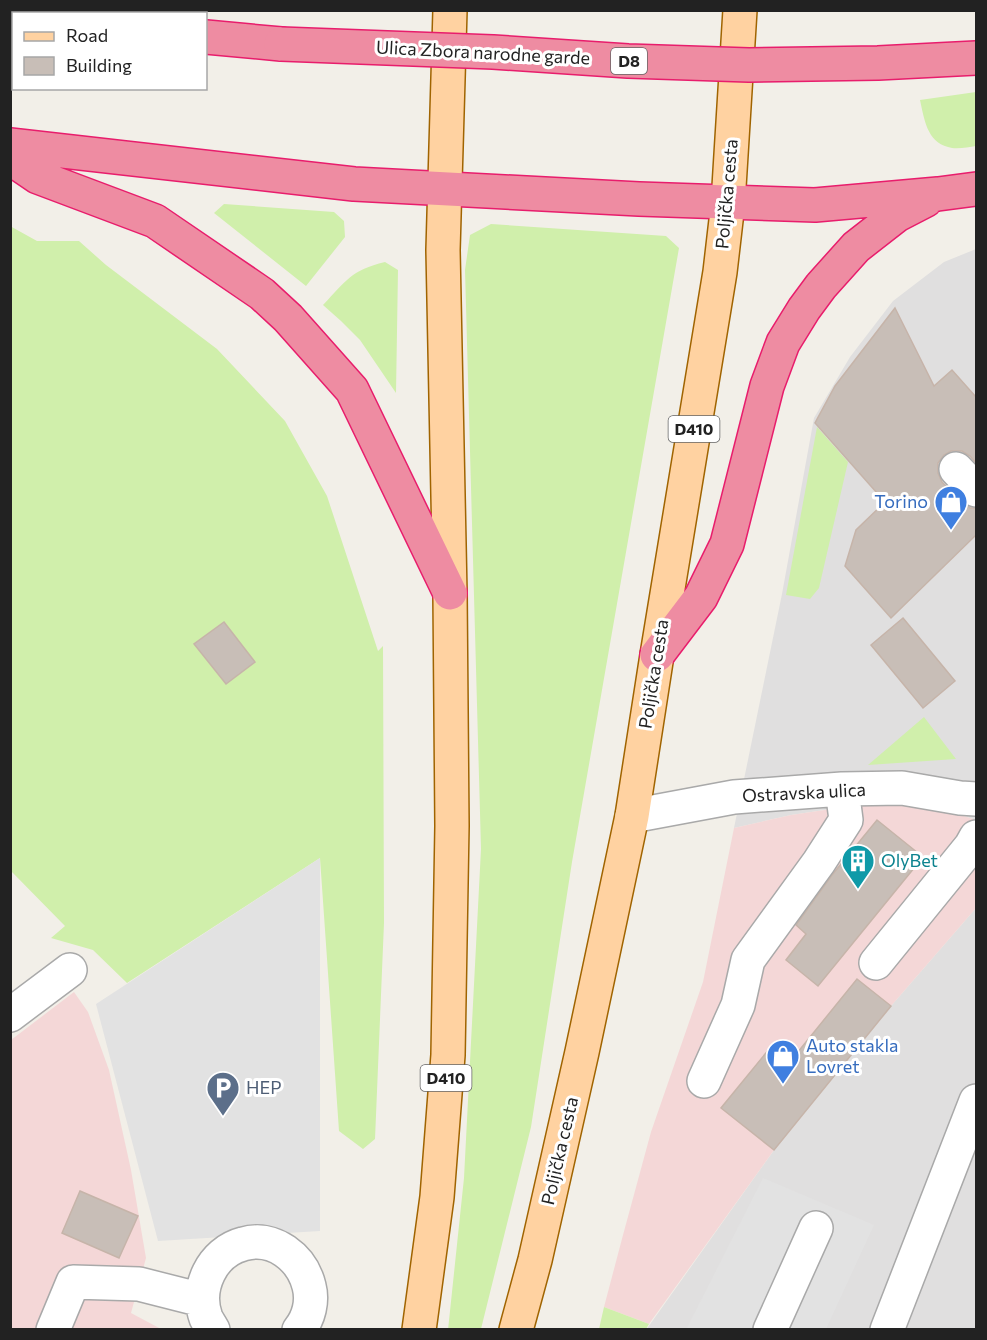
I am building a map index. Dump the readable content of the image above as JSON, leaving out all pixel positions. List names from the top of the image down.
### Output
{
  "streets": {
    "highway": ["Ulica Zbora narodne garde", "D8"],
    "main road": ["Poljička cesta", "D410"],
    "street": ["Ostravska ulica"]
  },
  "crossings": [
    ["Poljička cesta", "Ostravska ulica"]
  ],
  "places": {
    "shop": ["Torino", "Auto stakla Lovret"],
    "building": ["OlyBet"],
    "parking": ["HEP"]
  },
  "legend": ["Road", "Building"]
}
